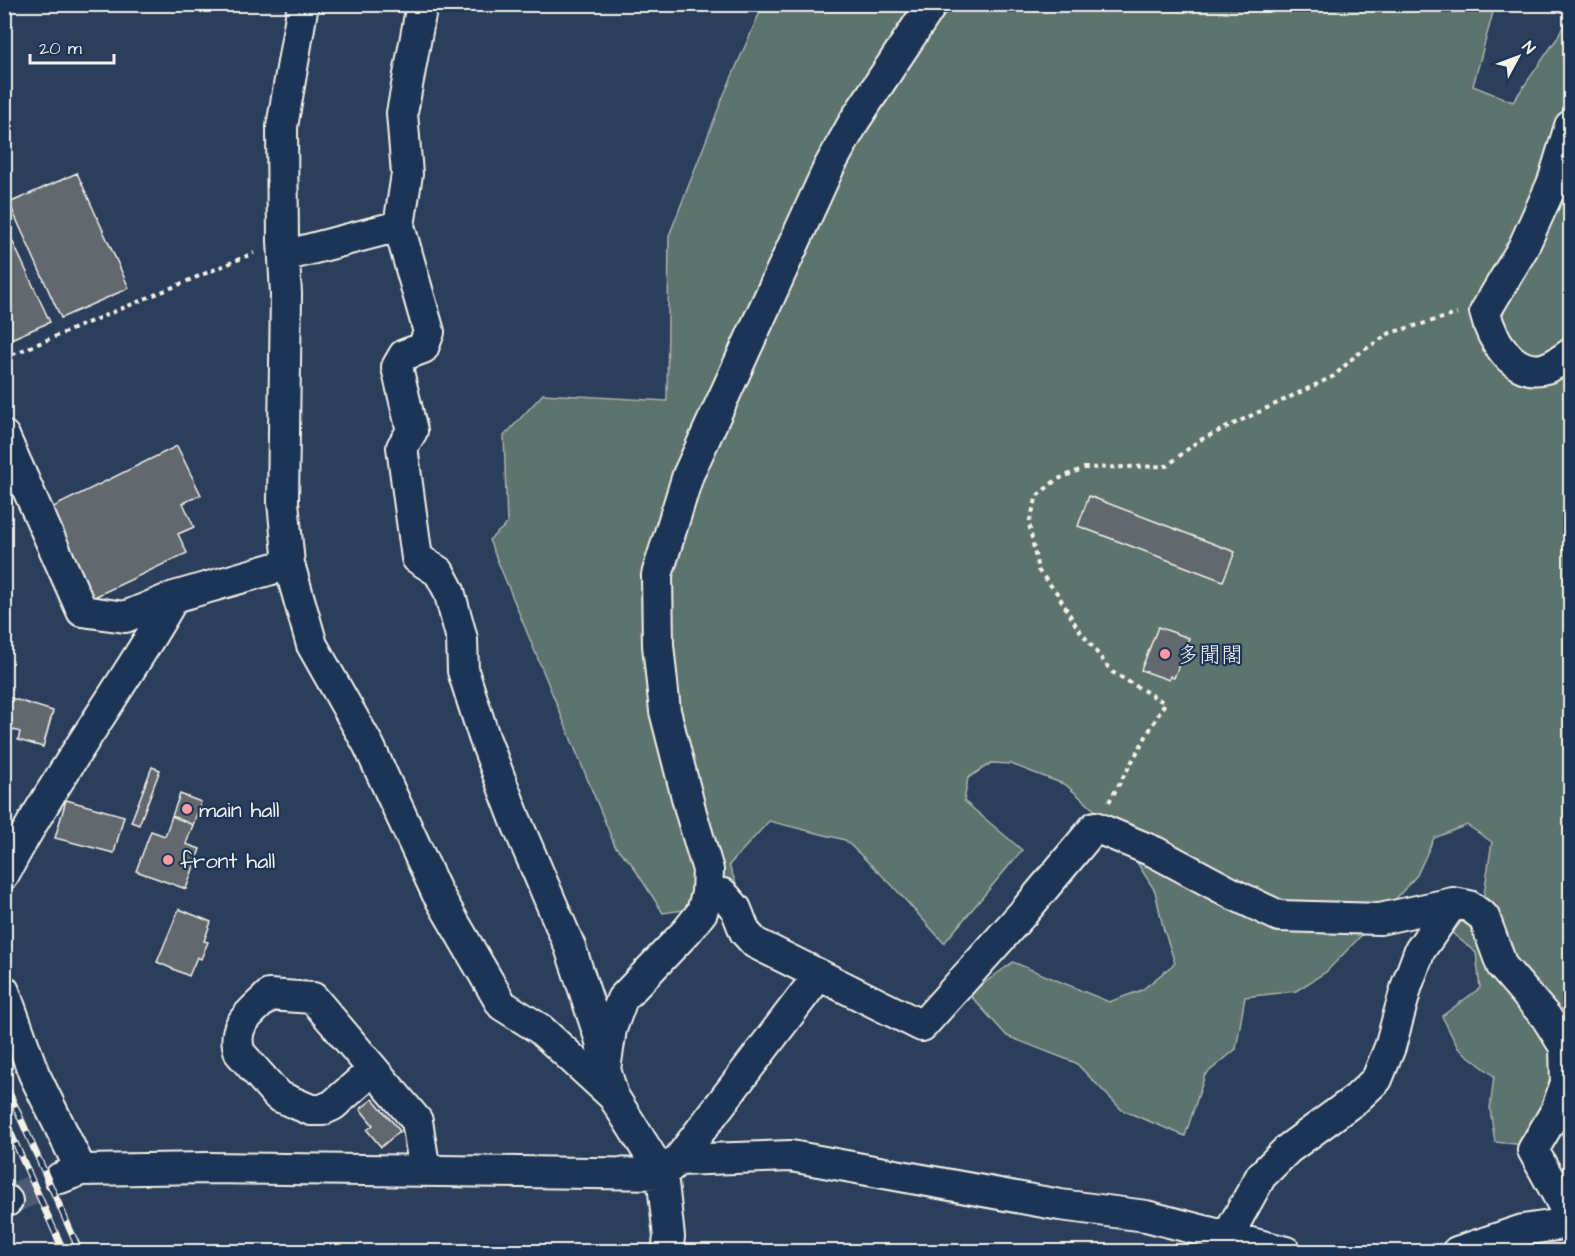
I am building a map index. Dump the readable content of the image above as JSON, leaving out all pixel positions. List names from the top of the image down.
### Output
{
  "places": ["多聞閣", "main hall", "front hall"],
  "scale_bar": "20 m",
  "north": "top right"
}
